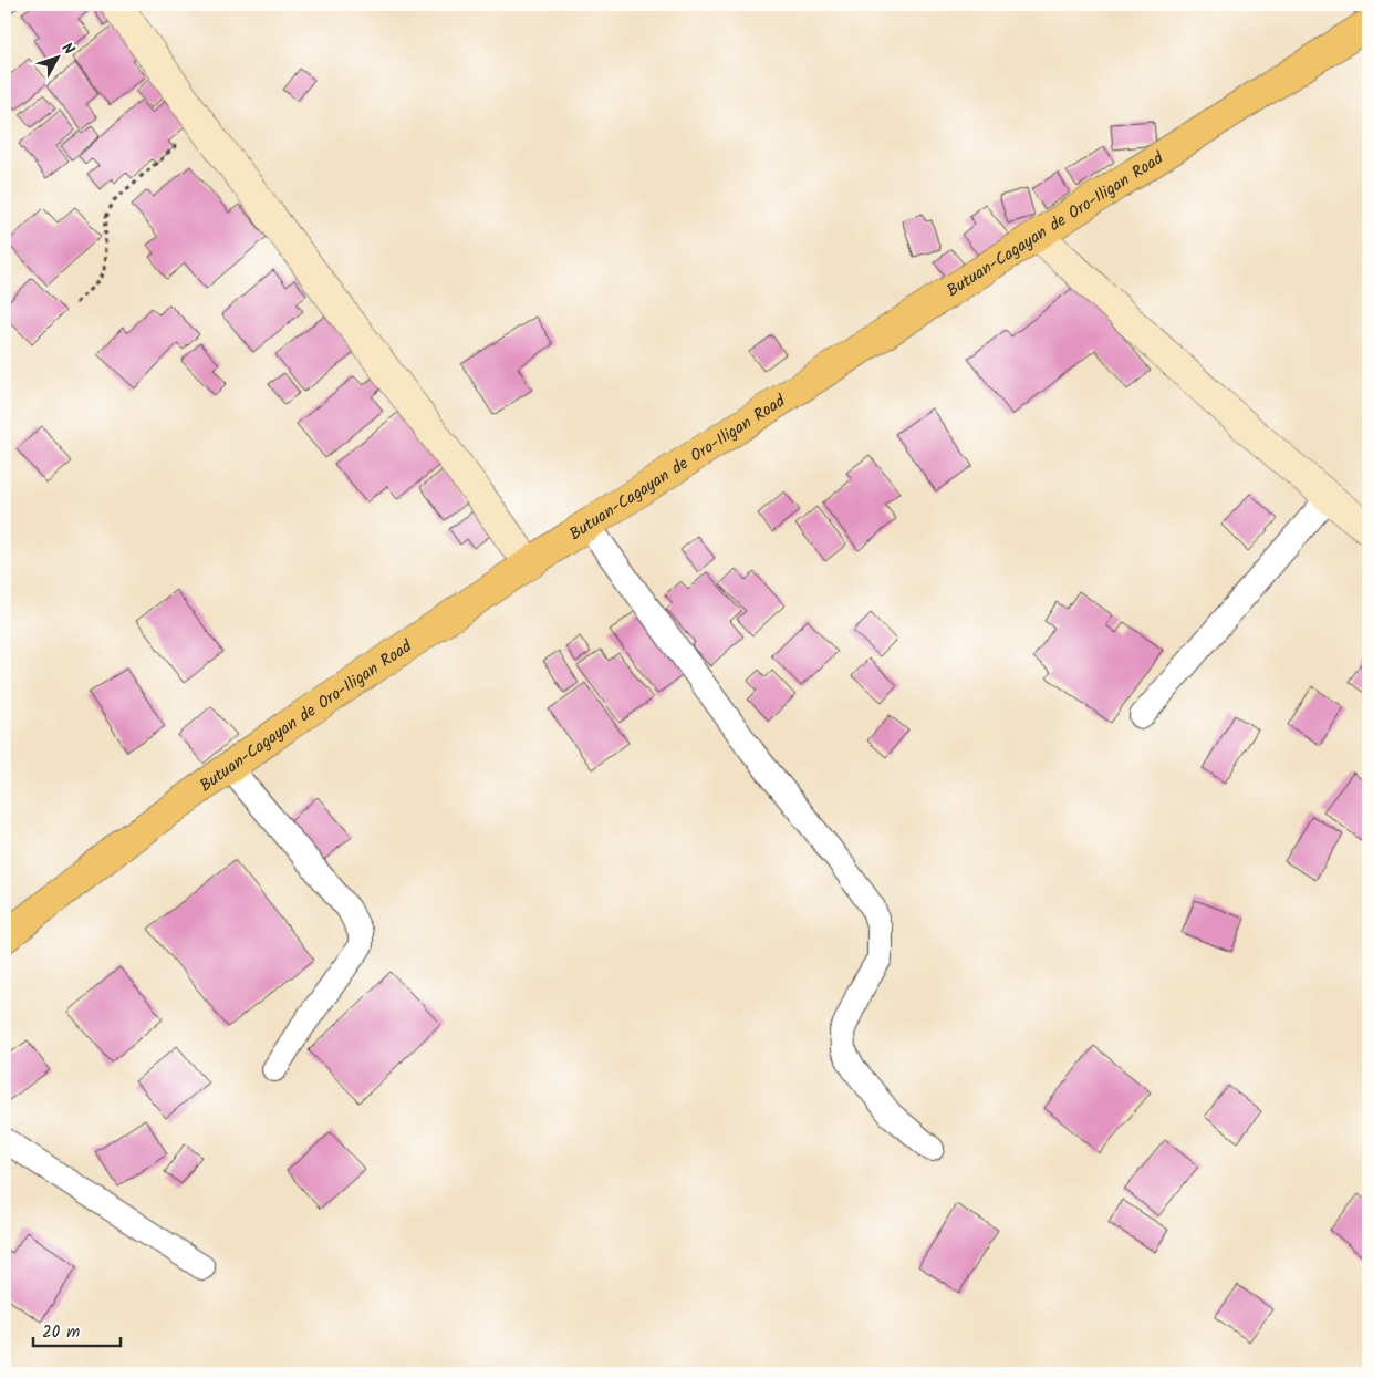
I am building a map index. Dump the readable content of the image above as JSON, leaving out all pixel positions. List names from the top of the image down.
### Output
{
  "streets": {
    "highway": ["Butuan-Cagayan de Oro-Iligan Road"]
  },
  "scale_bar": "20 m",
  "north": "top right"
}
